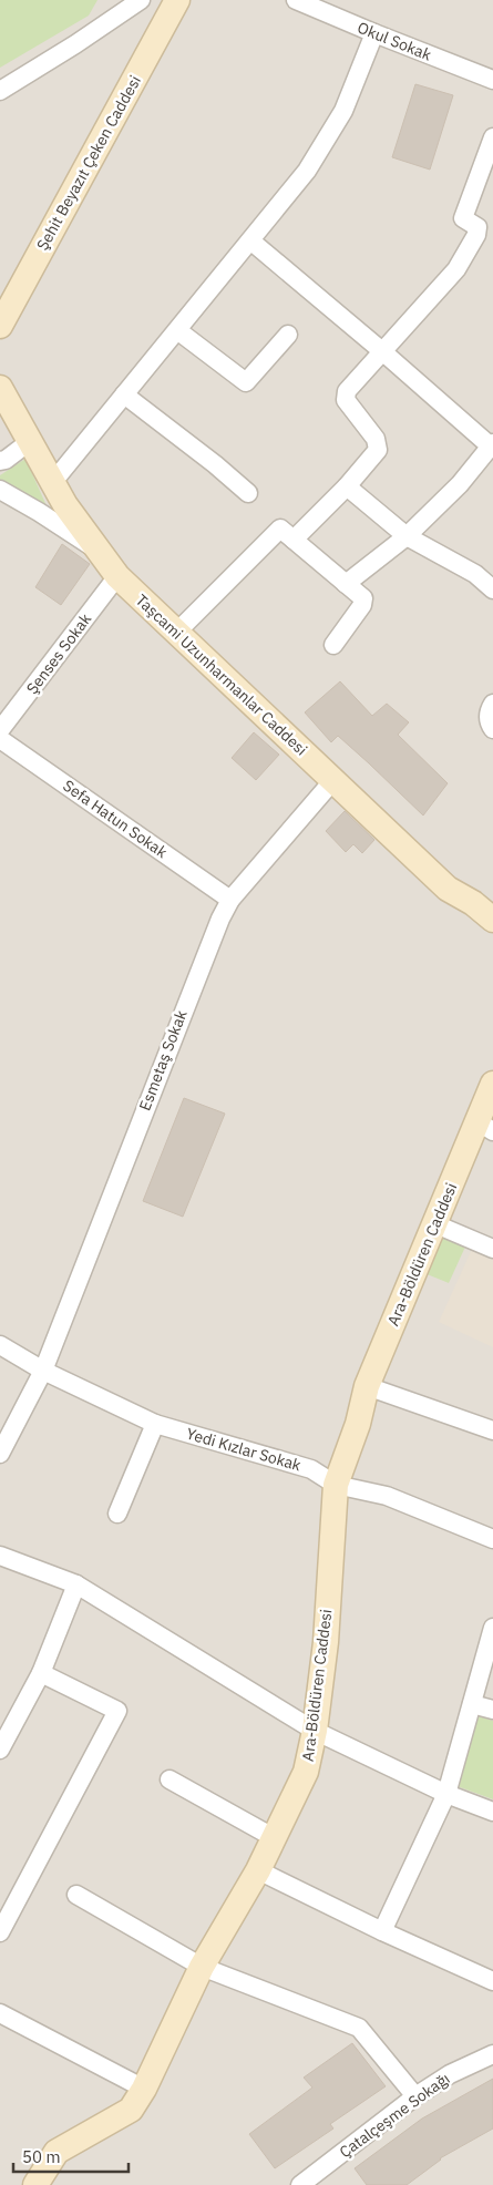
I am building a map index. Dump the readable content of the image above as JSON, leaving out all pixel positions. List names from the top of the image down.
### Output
{
  "streets": {
    "street": [
      "Okul Sokak",
      "Şehit Beyazıt Çeken Caddesi",
      "Şenses Sokak",
      "Taşcami Uzunharmanlar Caddesi",
      "Sefa Hatun Sokak",
      "Esmetaş Sokak",
      "Ara-Böldüren Caddesi",
      "Yedi Kızlar Sokak",
      "Çatalçeşme Sokağı"
    ]
  },
  "crossings": [
    ["Şenses Sokak", "Taşcami Uzunharmanlar Caddesi"],
    ["Taşcami Uzunharmanlar Caddesi", "Esmetaş Sokak"],
    ["Sefa Hatun Sokak", "Esmetaş Sokak"],
    ["Esmetaş Sokak", "Yedi Kızlar Sokak"],
    ["Ara-Böldüren Caddesi", "Yedi Kızlar Sokak"]
  ],
  "scale_bar": "50 m"
}
